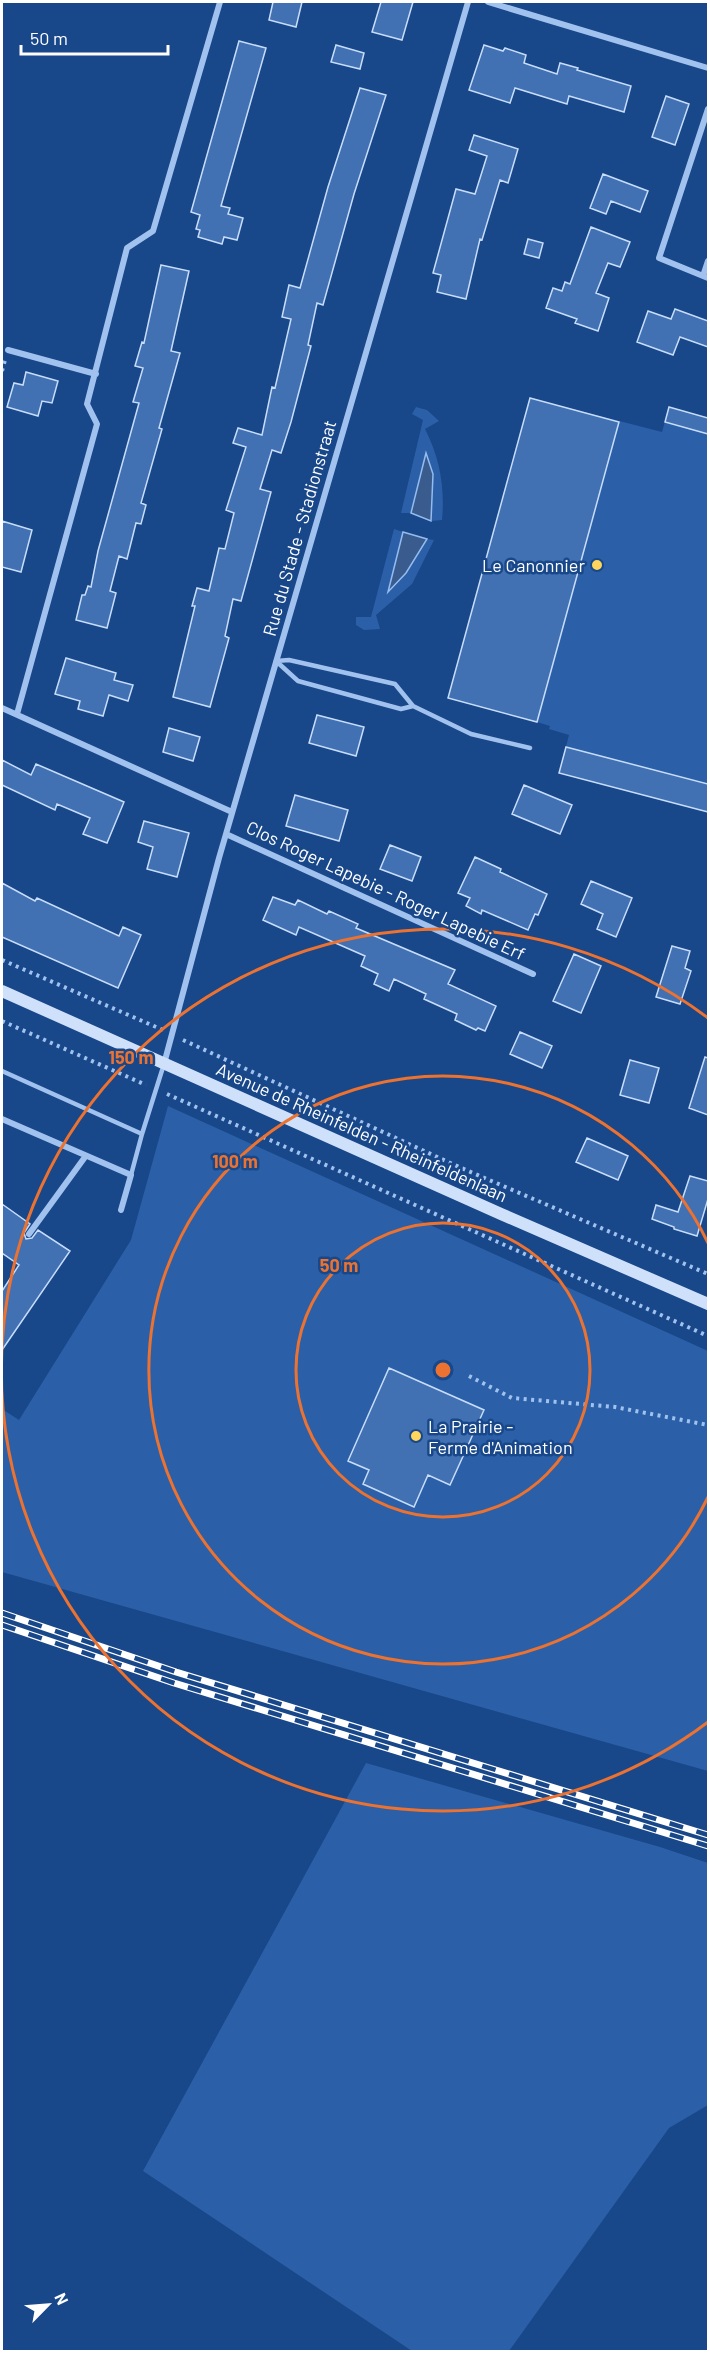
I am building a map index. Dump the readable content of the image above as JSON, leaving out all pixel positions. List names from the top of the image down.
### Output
{
  "streets": {
    "main road": ["Avenue de Rheinfelden - Rheinfeldenlaan"],
    "street": ["Rue du Stade - Stadionstraat", "Clos Roger Lapebie - Roger Lapebie Erf"]
  },
  "crossings": [
    ["Rue du Stade - Stadionstraat", "Clos Roger Lapebie - Roger Lapebie Erf"],
    ["Rue du Stade - Stadionstraat", "Avenue de Rheinfelden - Rheinfeldenlaan"]
  ],
  "places": ["Le Canonnier", "La Prairie - Ferme d'Animation"],
  "scale_bar": "50 m",
  "north": "top right",
  "rings": ["150 m", "100 m", "50 m"]
}
